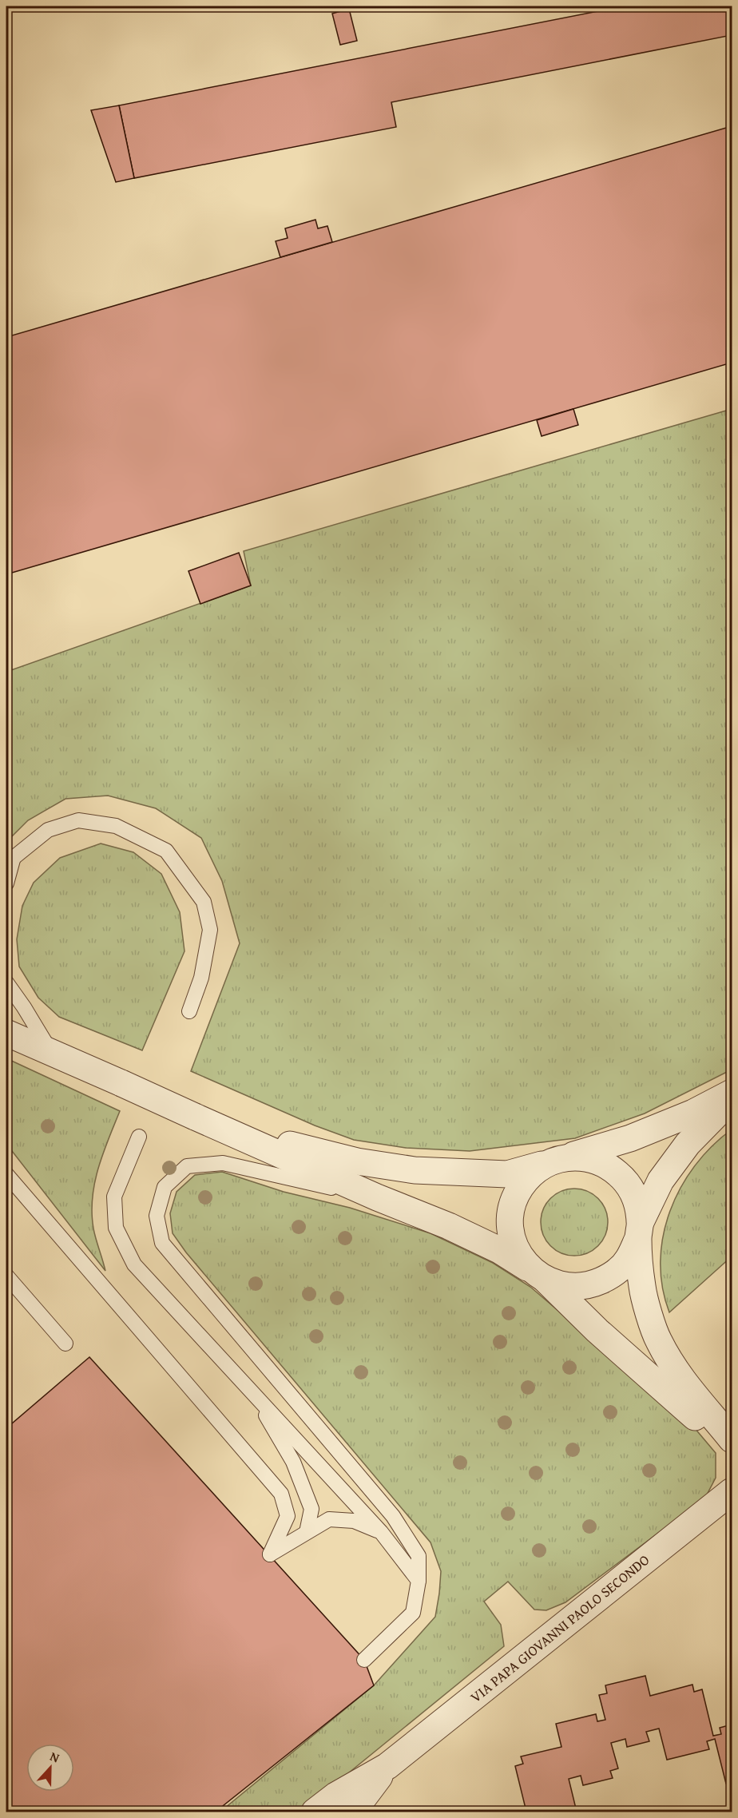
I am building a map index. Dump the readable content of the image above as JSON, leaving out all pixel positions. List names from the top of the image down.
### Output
{
  "streets": {
    "street": ["VIA PAPA GIOVANNI PAOLO SECONDO"]
  },
  "north": "top"
}
